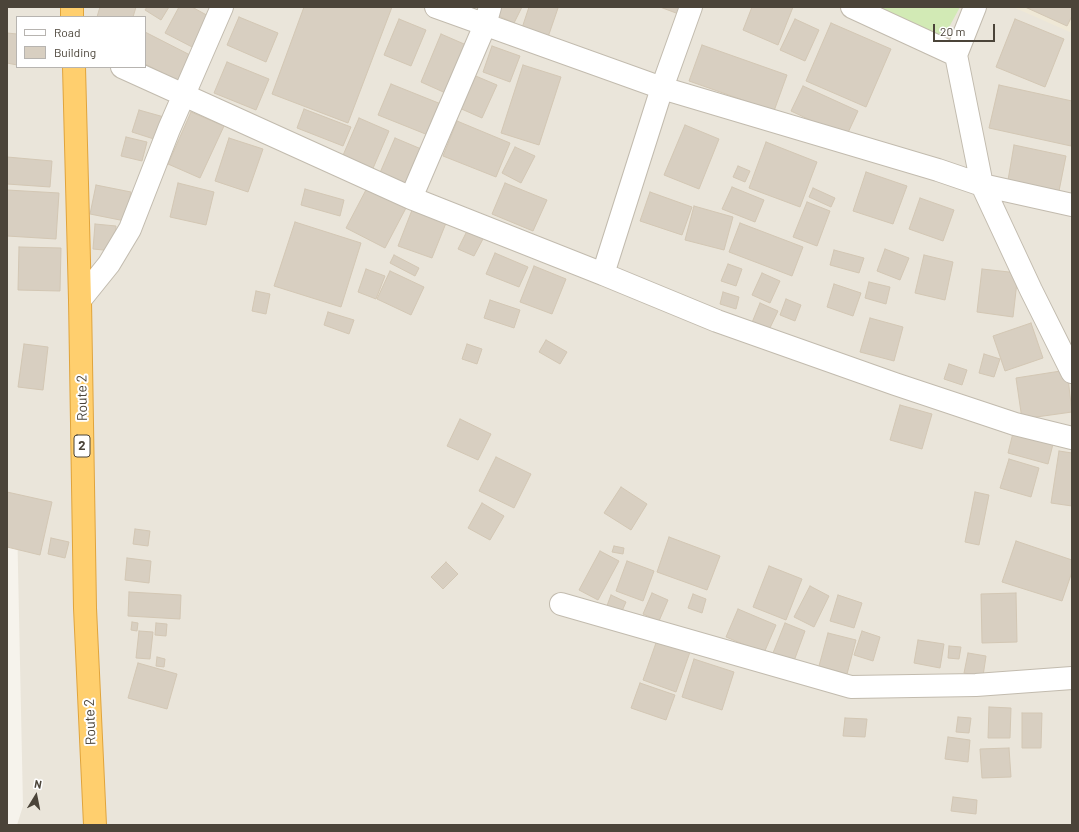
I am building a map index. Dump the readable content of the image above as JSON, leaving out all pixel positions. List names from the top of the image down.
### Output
{
  "streets": {
    "highway": ["Route 2", "2"]
  },
  "legend": ["Road", "Building"],
  "scale_bar": "20 m",
  "north": "top"
}
